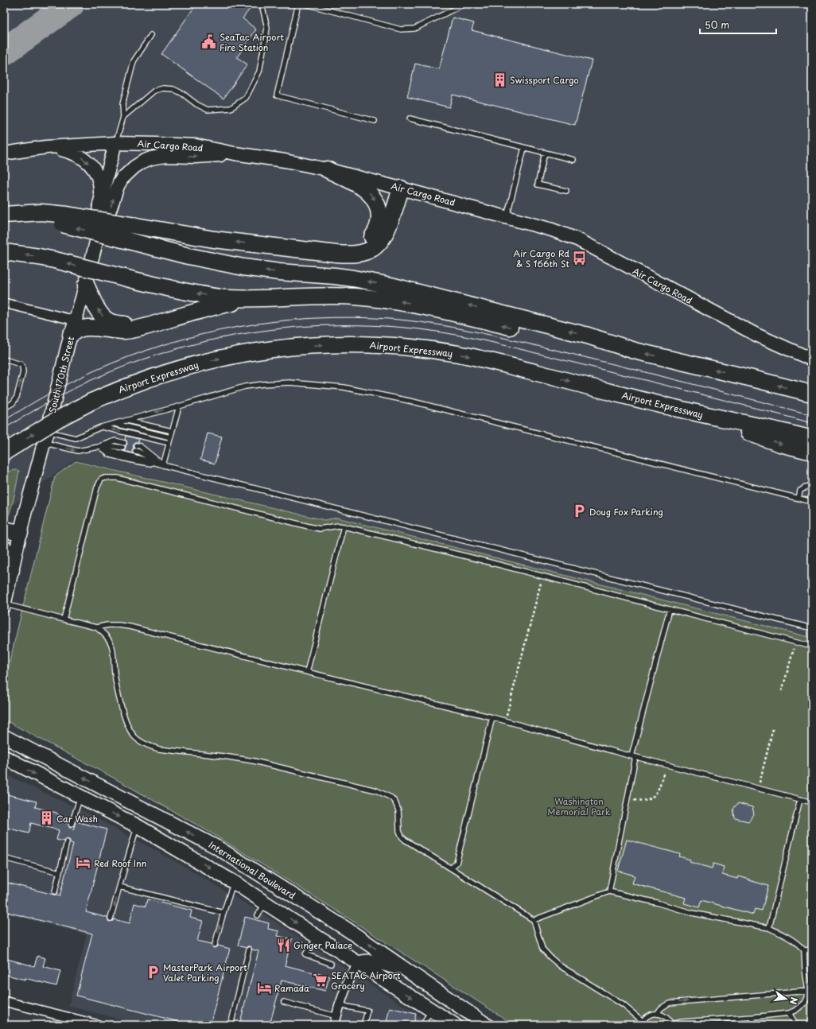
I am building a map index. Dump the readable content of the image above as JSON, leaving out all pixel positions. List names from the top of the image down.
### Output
{
  "streets": {
    "highway": ["Airport Expressway"],
    "main road": ["International Boulevard"],
    "street": ["Air Cargo Road", "South 170th Street"]
  },
  "crossings": [
    ["Air Cargo Road", "South 170th Street"]
  ],
  "parks": ["Washington Memorial Park"],
  "places": {
    "public building": ["SeaTac Airport Fire Station"],
    "building": ["Swissport Cargo", "Car Wash"],
    "bus stop": ["Air Cargo Rd & S 166th St"],
    "parking": ["Doug Fox Parking", "MasterPark Airport Valet Parking"],
    "hotel": ["Red Roof Inn", "Ramada"],
    "restaurant": ["Ginger Palace"],
    "supermarket": ["SEATAC Airport Grocery"]
  },
  "scale_bar": "50 m",
  "north": "right"
}
